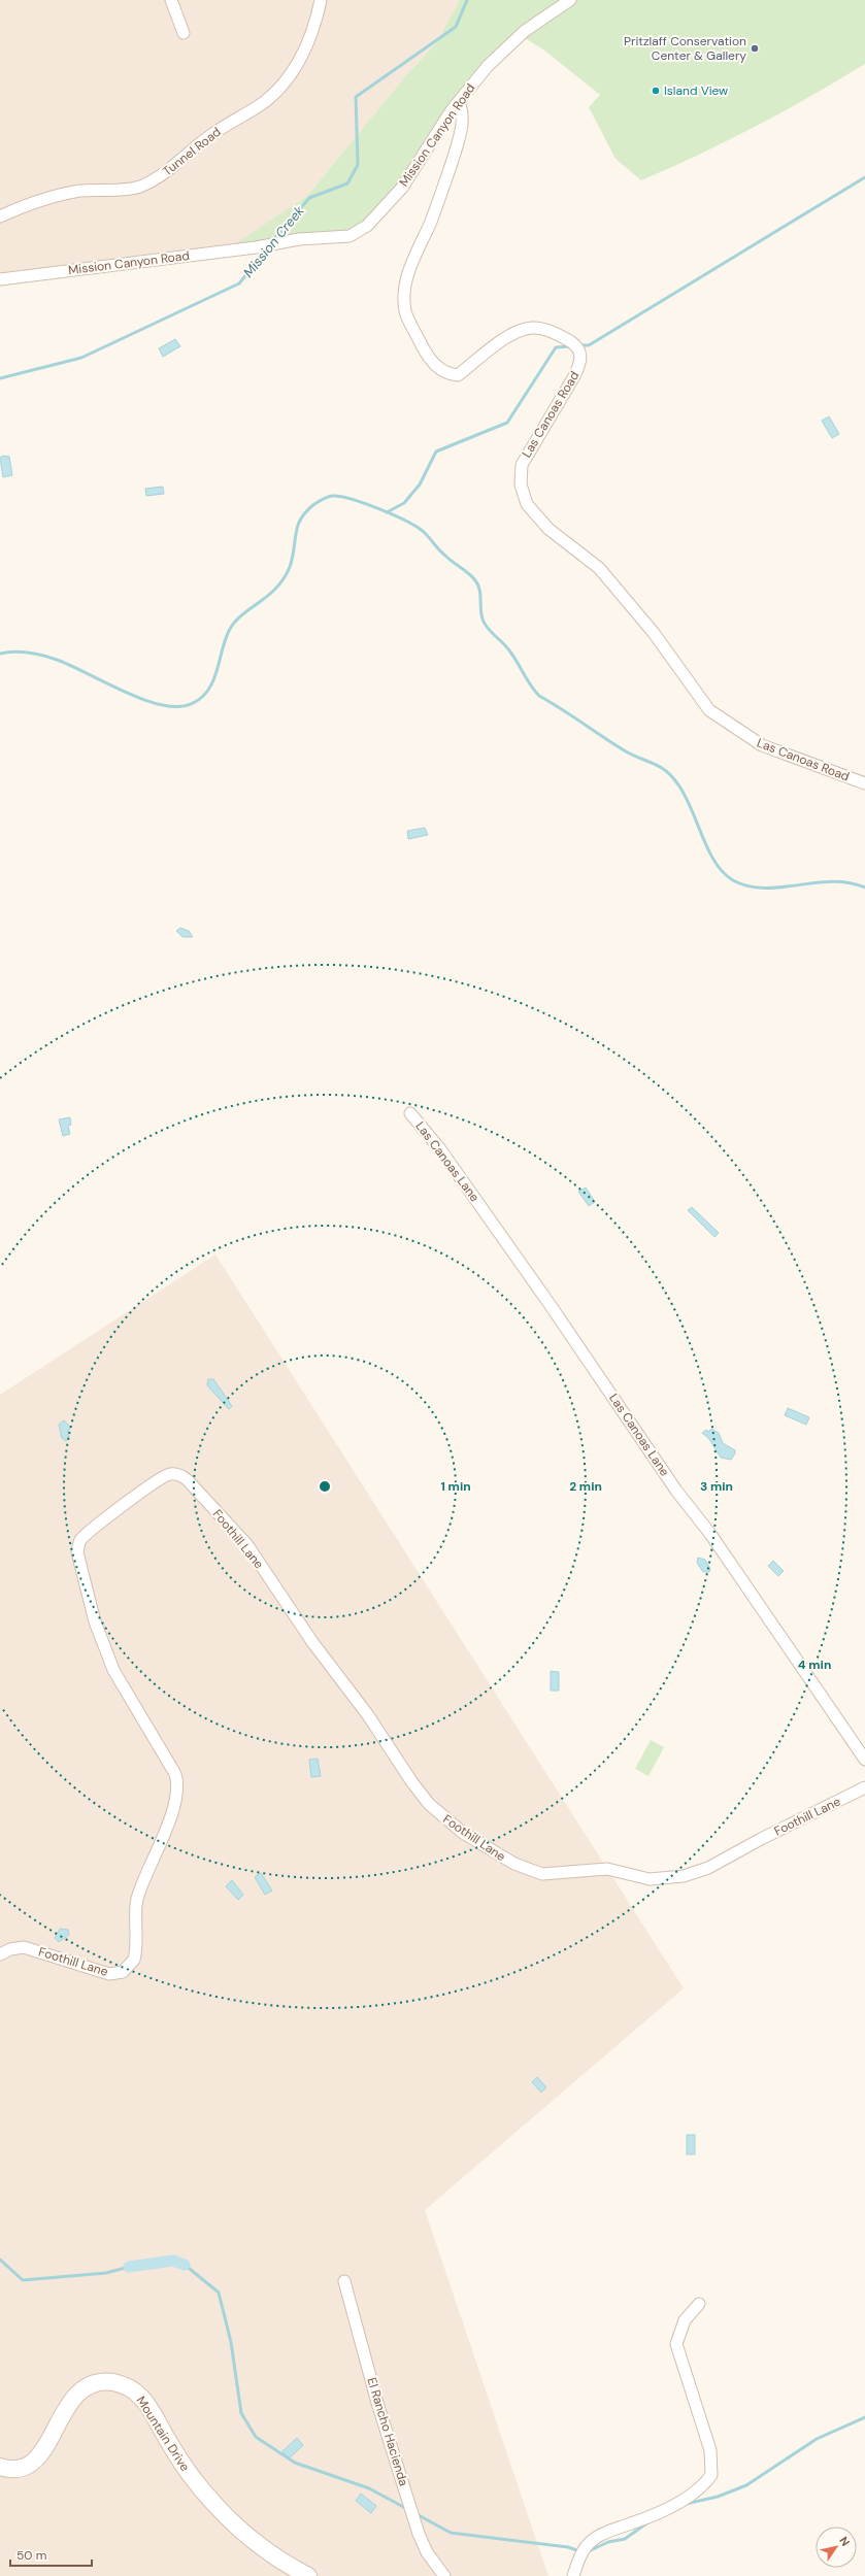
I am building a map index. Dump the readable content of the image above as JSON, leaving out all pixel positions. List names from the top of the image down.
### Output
{
  "streets": {
    "main road": ["Mountain Drive"],
    "street": [
      "Mission Canyon Road",
      "Tunnel Road",
      "Las Canoas Road",
      "Las Canoas Lane",
      "Foothill Lane",
      "El Rancho Hacienda"
    ]
  },
  "crossings": [
    ["Mission Canyon Road", "Las Canoas Road"]
  ],
  "water": ["Mission Creek"],
  "places": ["Pritzlaff Conservation Center & Gallery", "Island View"],
  "scale_bar": "50 m",
  "north": "top right",
  "rings": [
    "1 min",
    "2 min",
    "3 min",
    "4 min"
  ]
}
